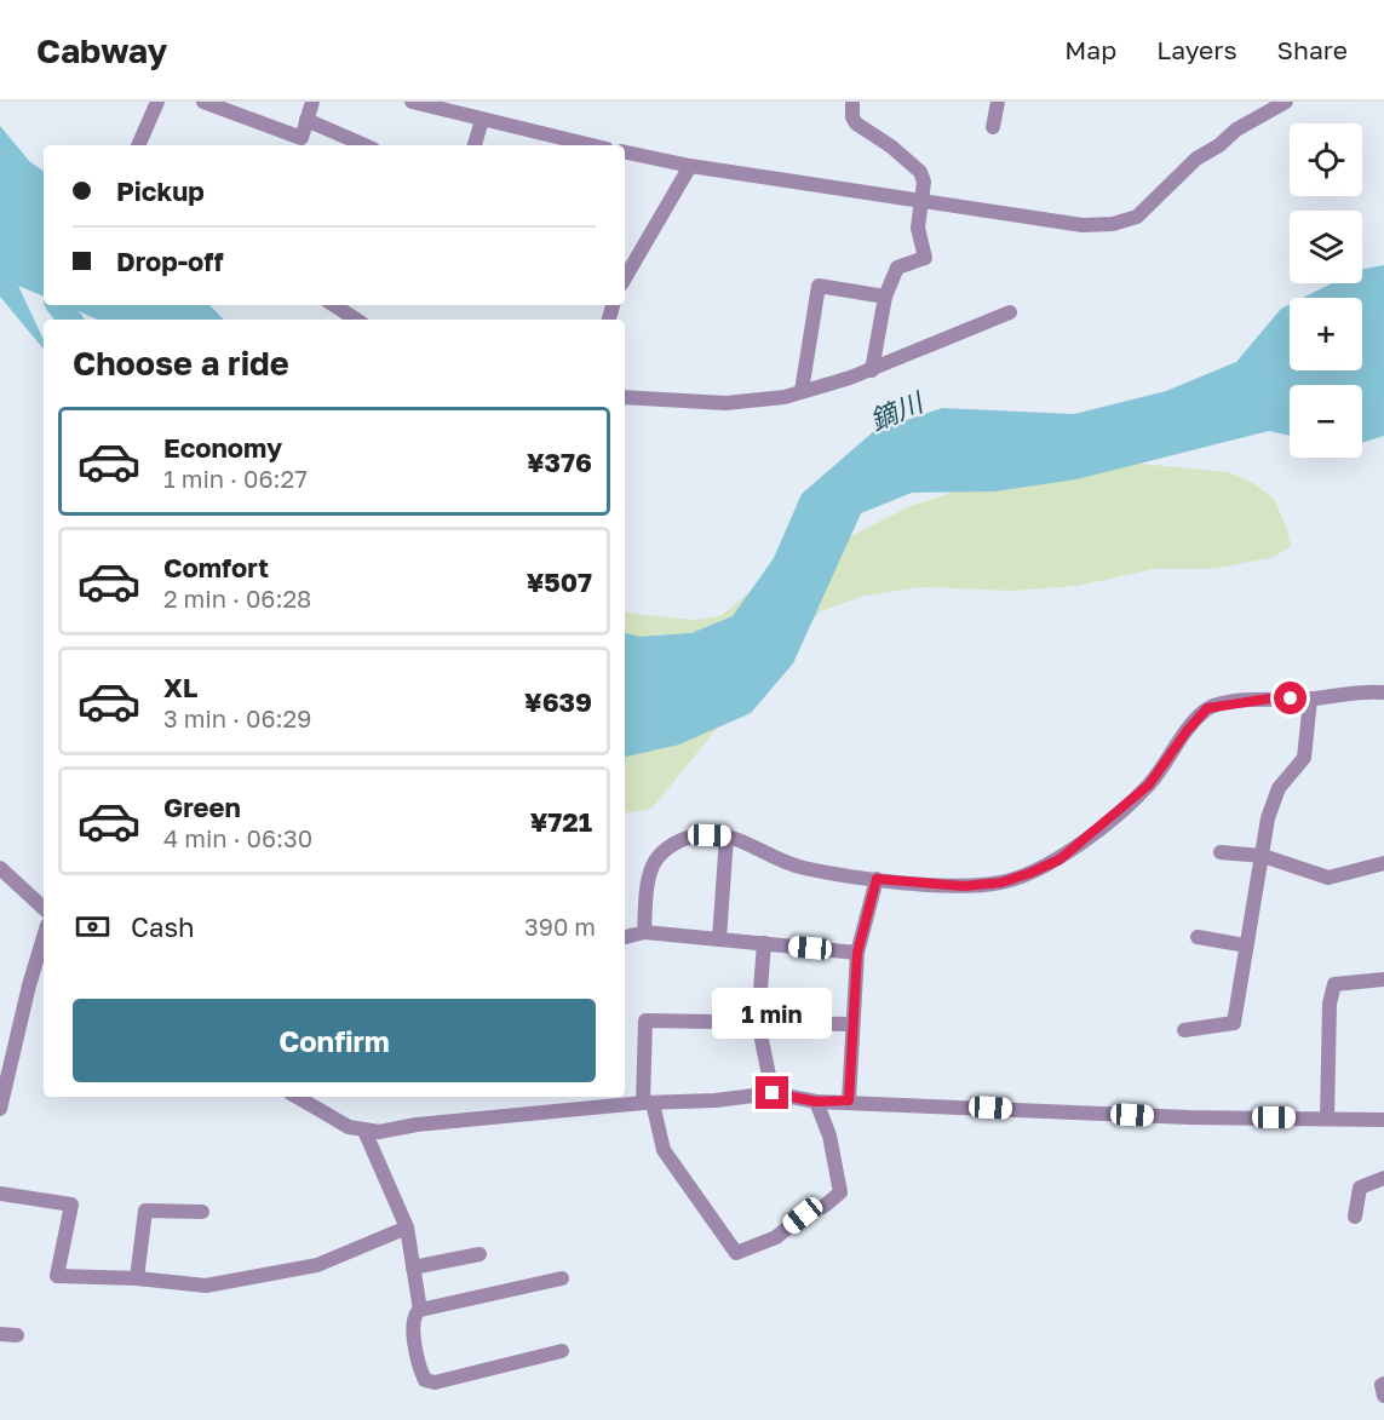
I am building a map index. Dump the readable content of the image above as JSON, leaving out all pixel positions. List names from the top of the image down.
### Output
{
  "water": ["鏑川"],
  "page": {
    "header": "Cabway",
    "nav": ["Map", "Layers", "Share"],
    "map_buttons": ["+", "−"],
    "banner": ["Pickup", "Drop-off"],
    "heading": "Choose a ride",
    "list": [
      {
        "name": "Economy",
        "note": "1 min · 06:27",
        "value": "¥376"
      },
      {
        "name": "Comfort",
        "note": "2 min · 06:28",
        "value": "¥507"
      },
      {
        "name": "XL",
        "note": "3 min · 06:29",
        "value": "¥639"
      },
      {
        "name": "Green",
        "note": "4 min · 06:30",
        "value": "¥721"
      }
    ],
    "pay": ["Cash", "390 m"],
    "buttons": "Confirm",
    "bubble": "1 min"
  }
}
